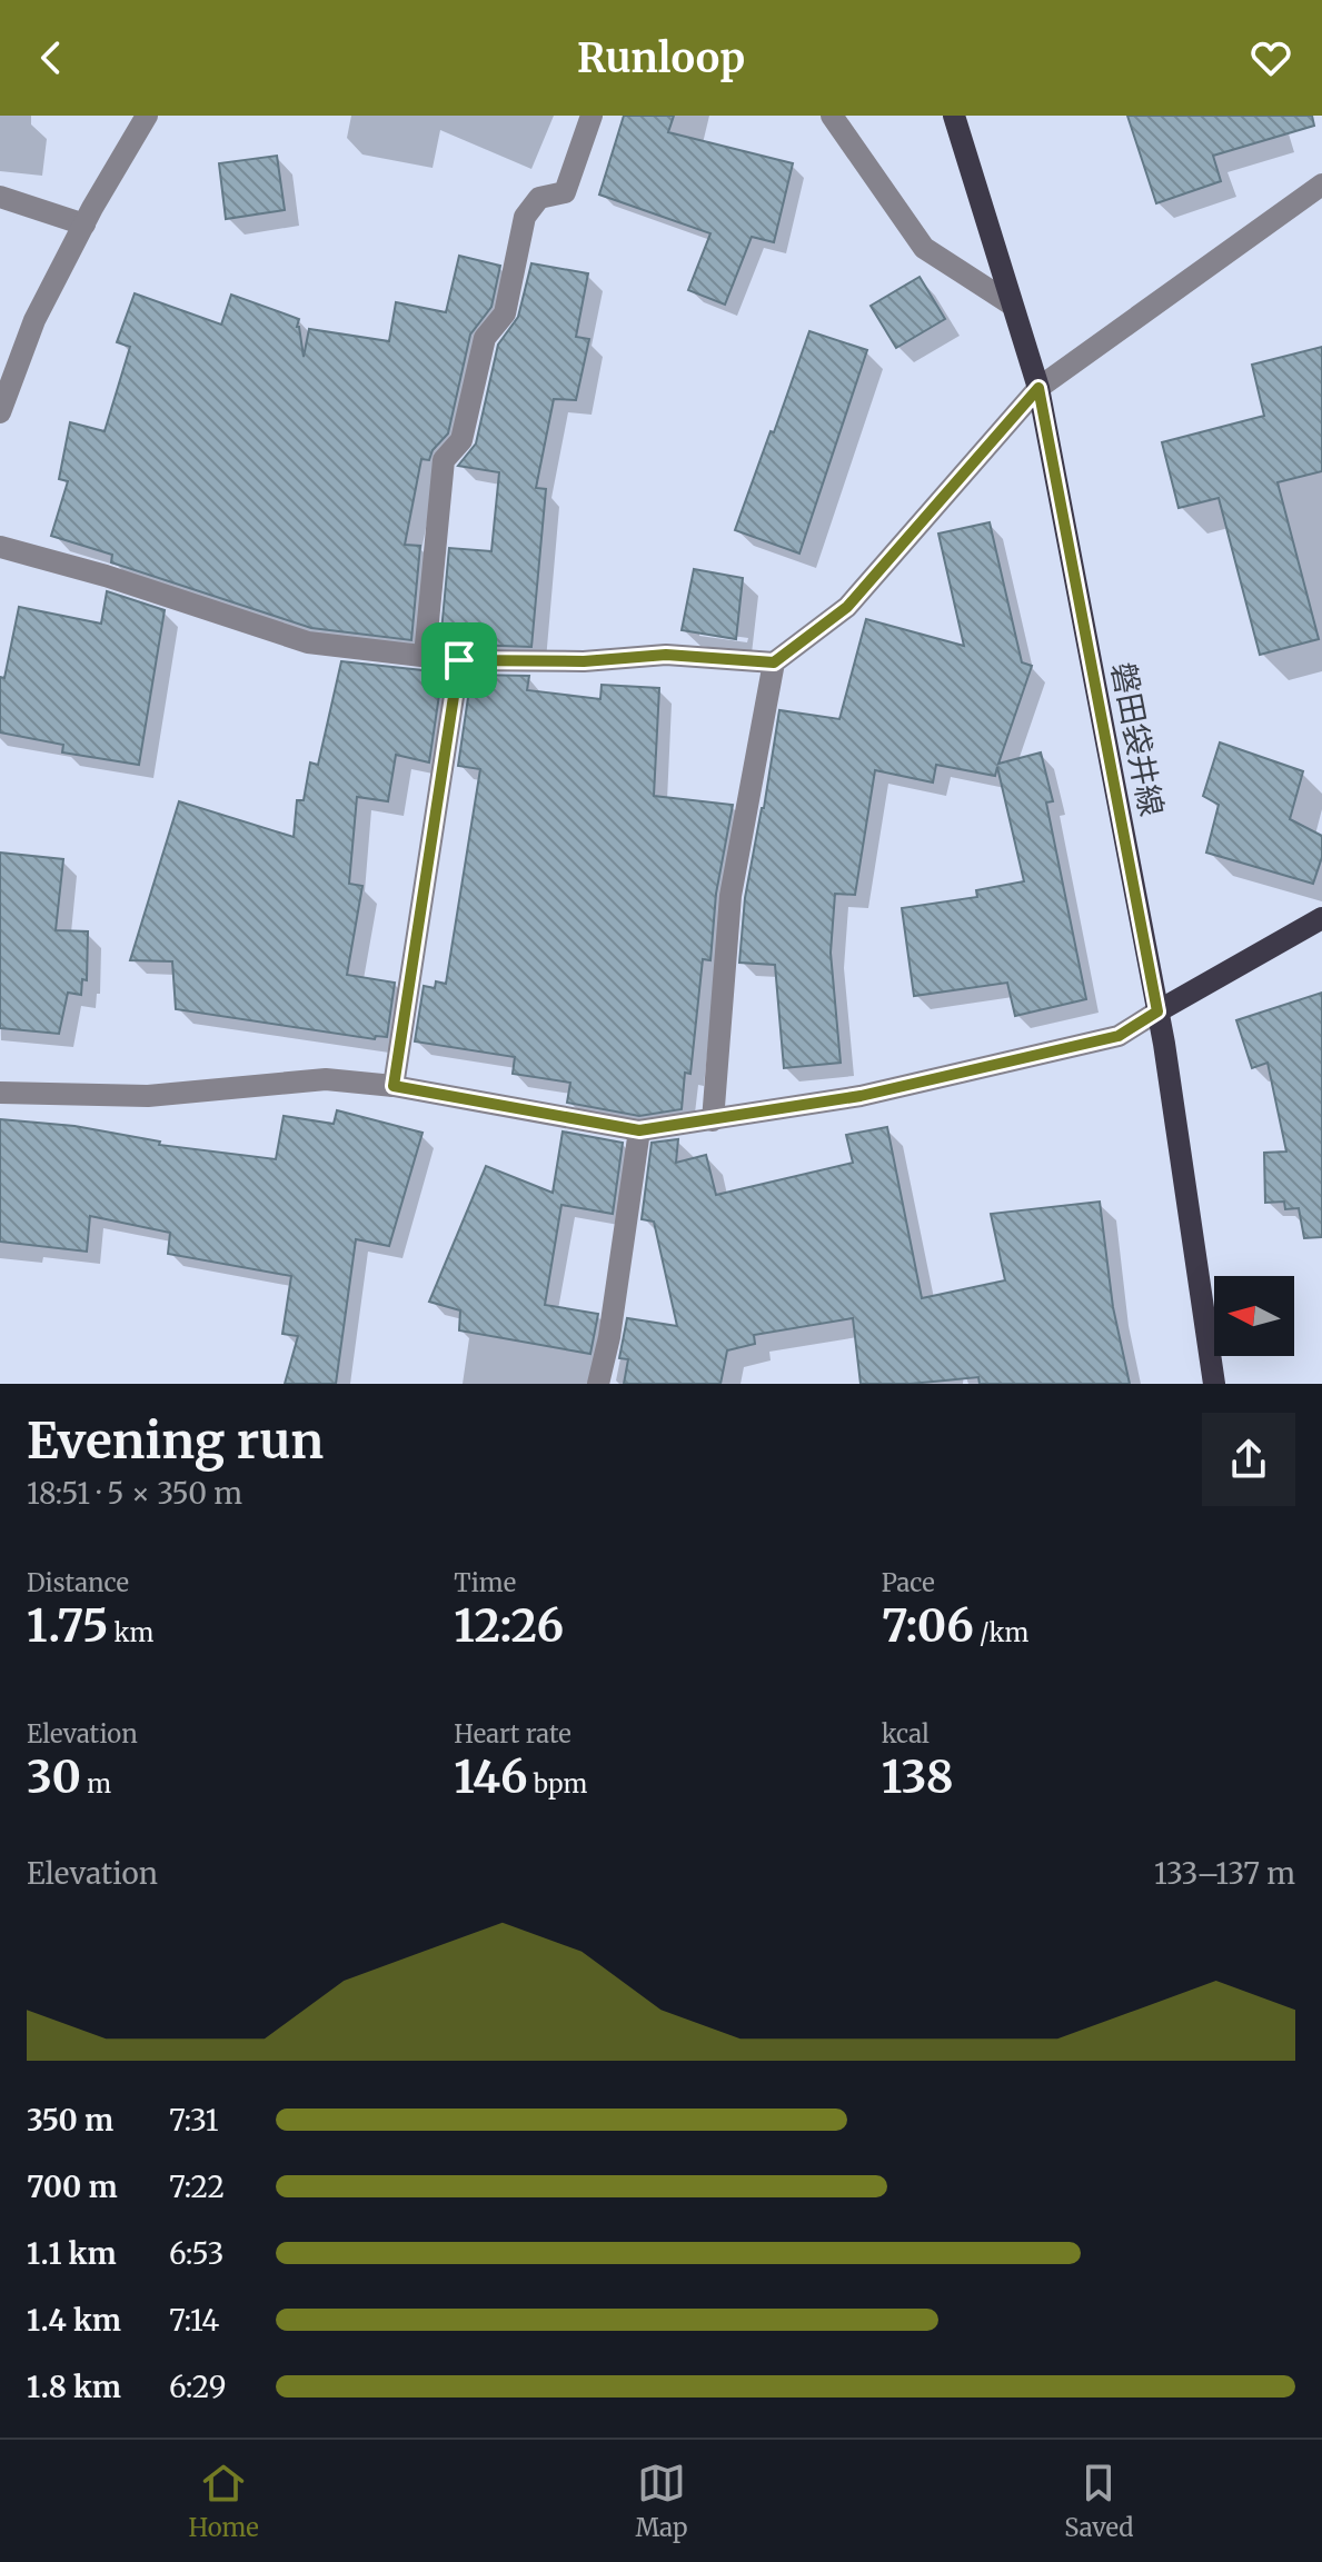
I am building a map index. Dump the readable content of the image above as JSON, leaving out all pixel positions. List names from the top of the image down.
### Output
{
  "streets": {
    "main road": ["磐田袋井線"]
  },
  "north": "left",
  "page": {
    "header": "Runloop",
    "heading": ["Evening run", "18:51 · 5 × 350 m"],
    "stats": [
      ["Distance", "1.75 km"],
      ["Time", "12:26"],
      ["Pace", "7:06 /km"],
      ["Elevation", "30 m"],
      ["Heart rate", "146 bpm"],
      ["kcal", "138"]
    ],
    "chart": ["Elevation", "133–137 m"],
    "list": [
      {
        "name": "350 m",
        "note": "7:31"
      },
      {
        "name": "700 m",
        "note": "7:22"
      },
      {
        "name": "1.1 km",
        "note": "6:53"
      },
      {
        "name": "1.4 km",
        "note": "7:14"
      },
      {
        "name": "1.8 km",
        "note": "6:29"
      }
    ],
    "tabs": ["Home", "Map", "Saved"]
  }
}
